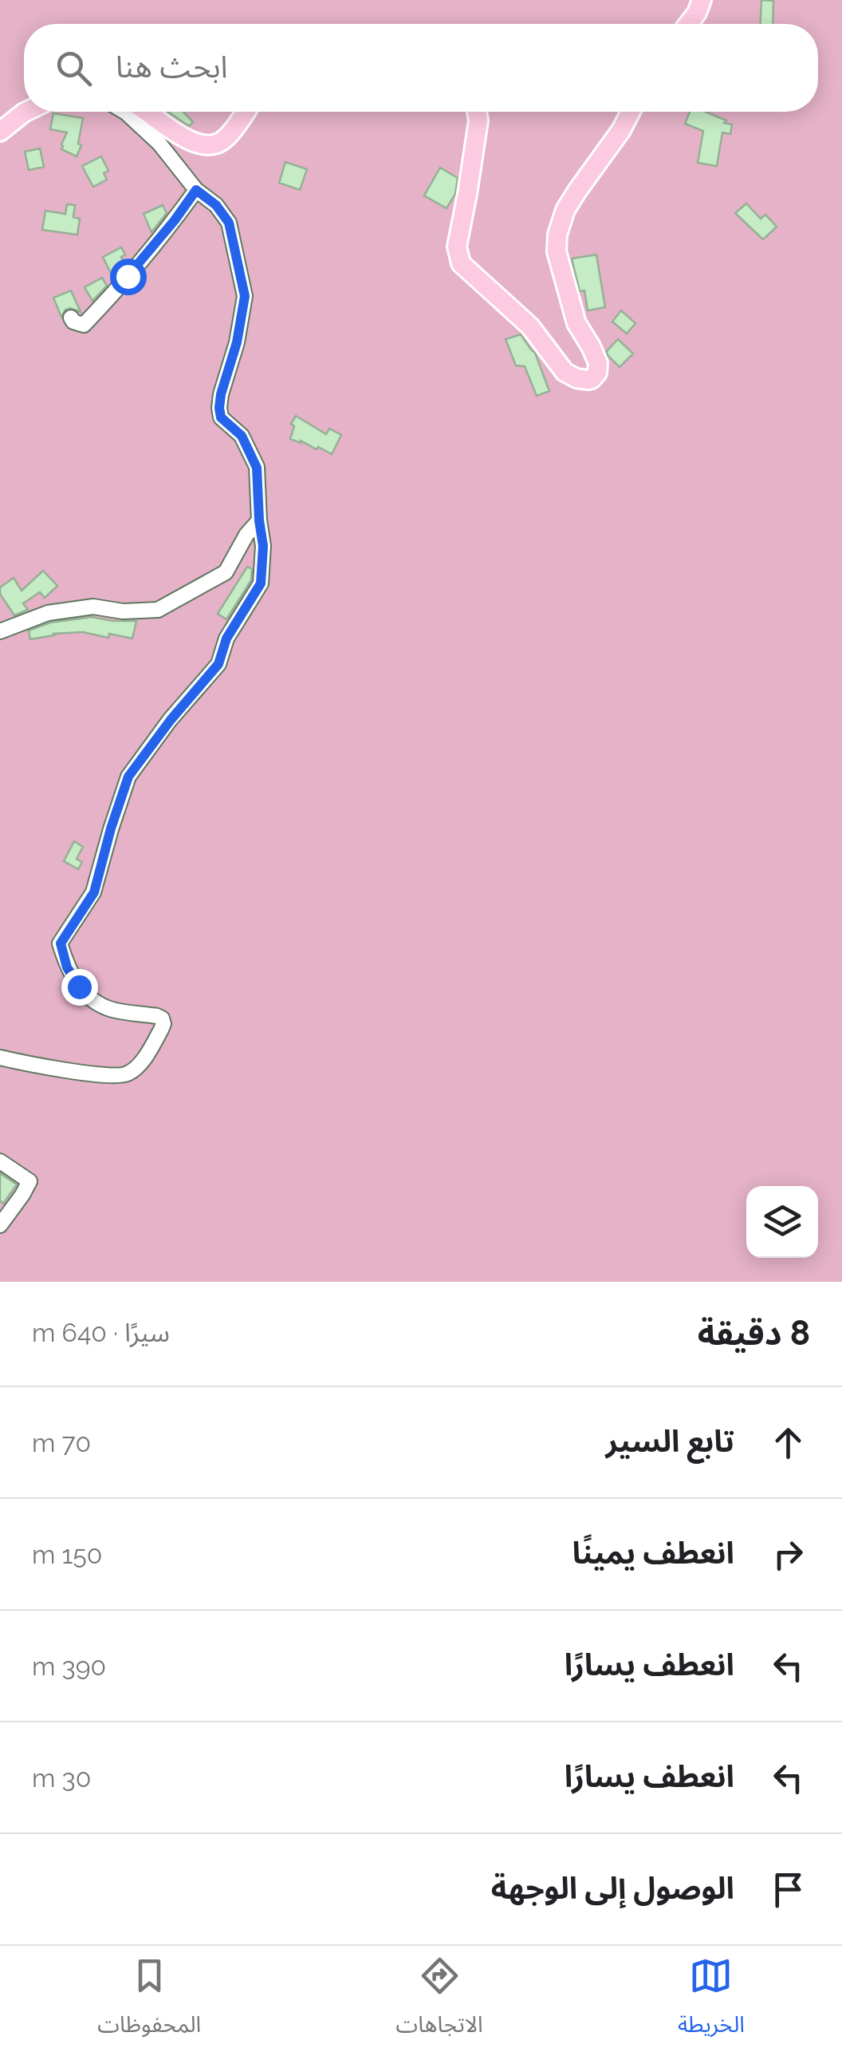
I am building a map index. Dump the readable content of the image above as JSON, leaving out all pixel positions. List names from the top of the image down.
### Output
{
  "page": {
    "search": "ابحث هنا",
    "heading": ["8 دقيقة", "سيرًا · 640 m"],
    "list": [
      ["تابع السير", "70 m"],
      ["انعطف يمينًا", "150 m"],
      ["انعطف يسارًا", "390 m"],
      ["انعطف يسارًا", "30 m"],
      "الوصول إلى الوجهة"
    ],
    "nav": ["الخريطة", "الاتجاهات", "المحفوظات"]
  }
}
